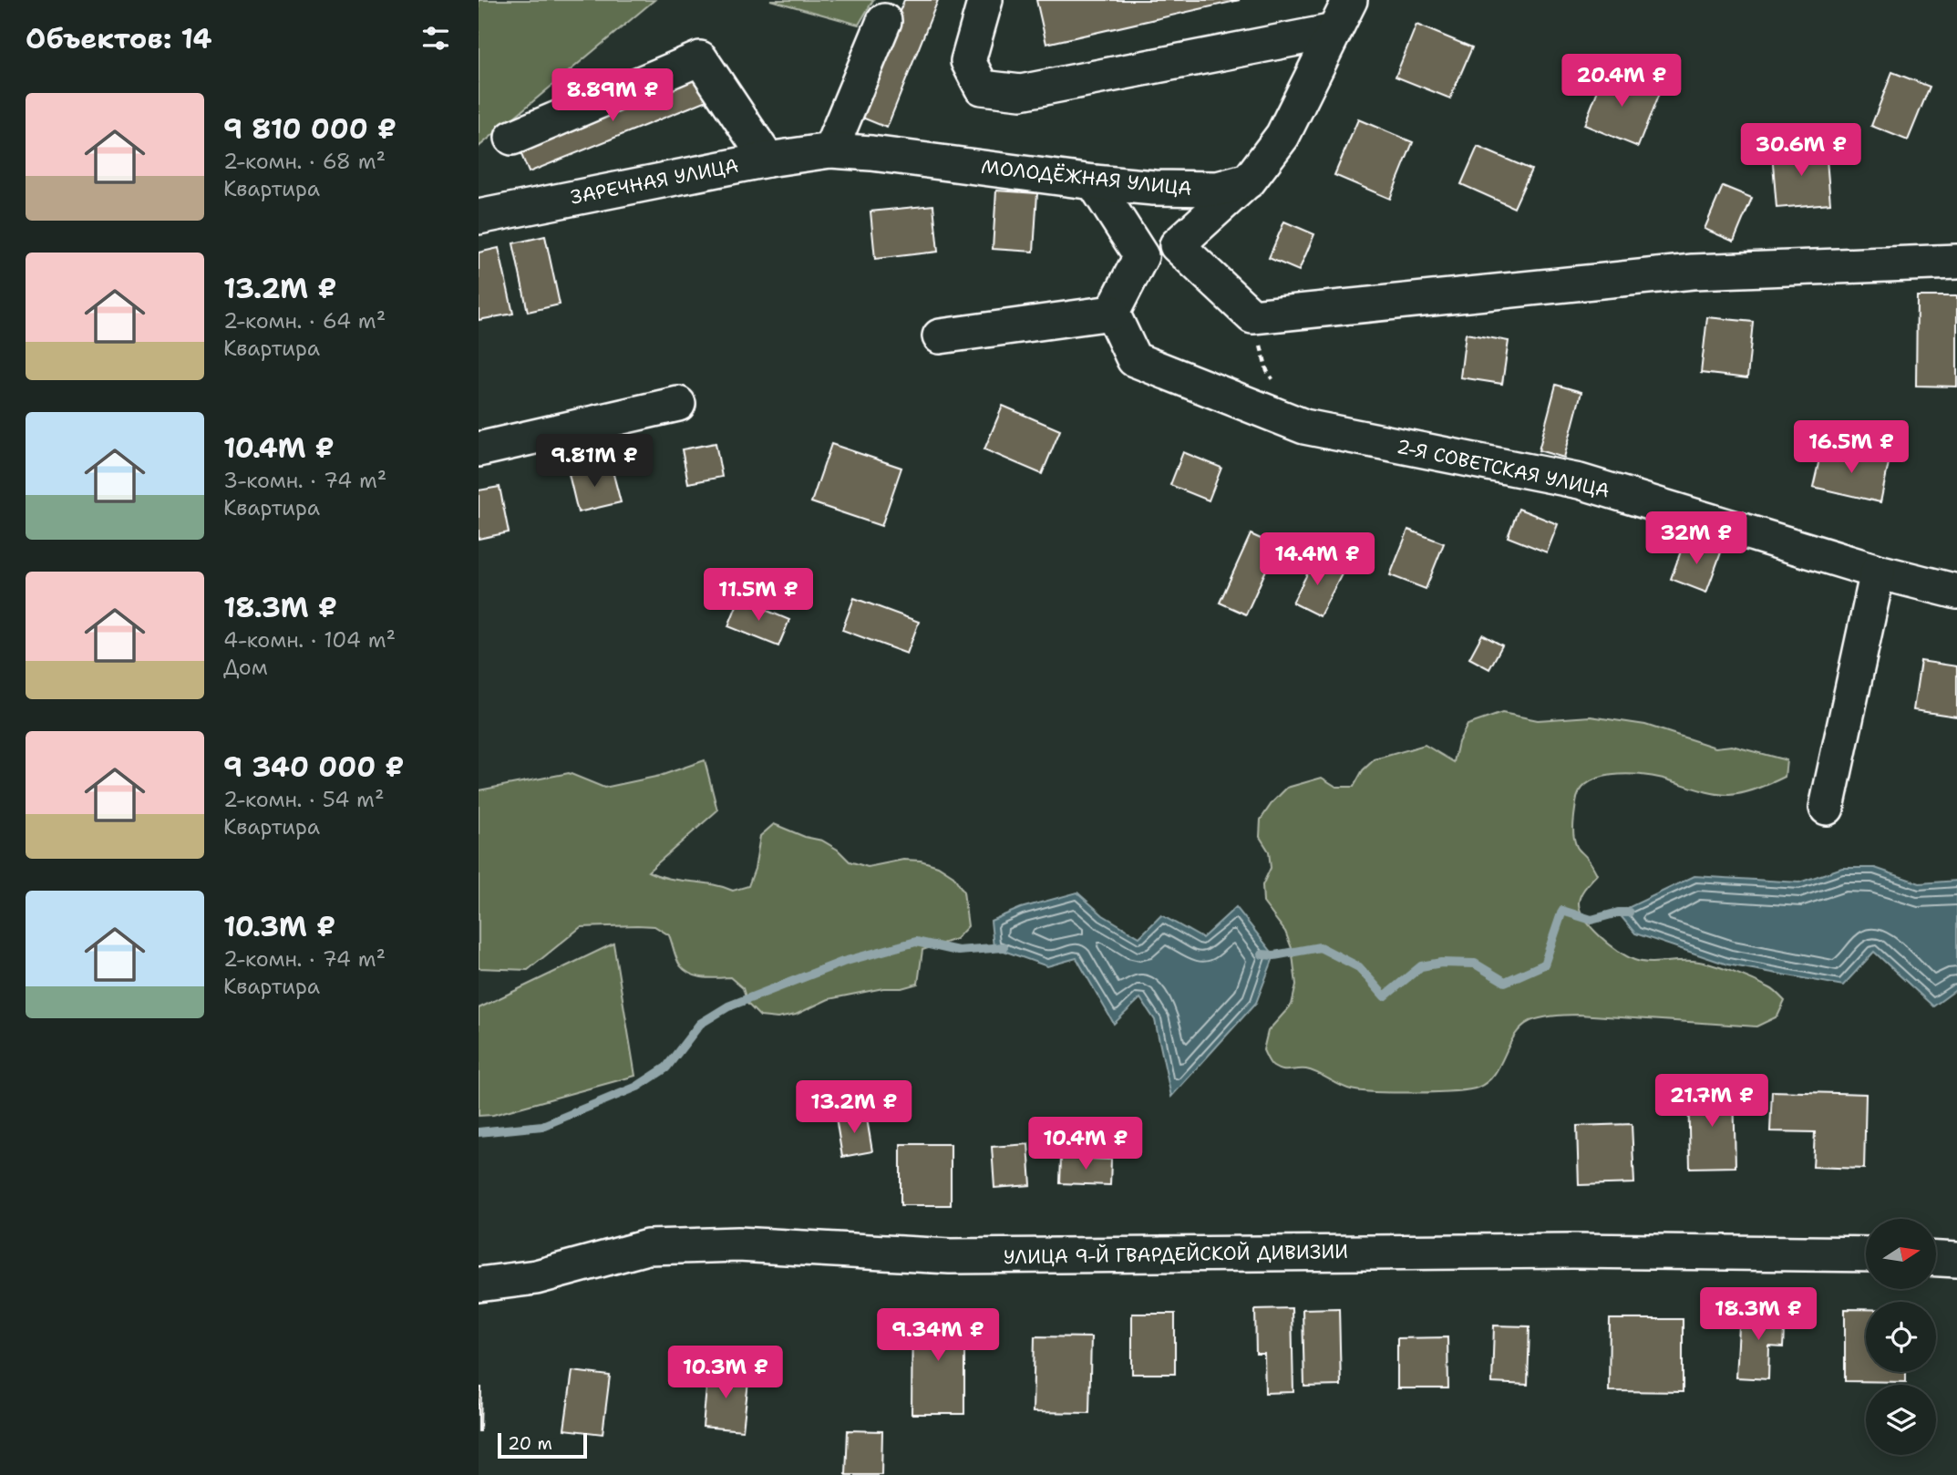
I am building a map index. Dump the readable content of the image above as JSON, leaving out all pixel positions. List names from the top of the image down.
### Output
{
  "streets": {
    "street": [
      "МОЛОДЁЖНАЯ УЛИЦА",
      "ЗАРЕЧНАЯ УЛИЦА",
      "2-Я СОВЕТСКАЯ УЛИЦА",
      "УЛИЦА 9-Й ГВАРДЕЙСКОЙ ДИВИЗИИ"
    ]
  },
  "crossings": [
    ["МОЛОДЁЖНАЯ УЛИЦА", "ЗАРЕЧНАЯ УЛИЦА"]
  ],
  "scale_bar": "20 m",
  "north": "right",
  "page": {
    "heading": "Объектов: 14",
    "price": [
      "20.4M ₽",
      "8.89M ₽",
      "30.6M ₽",
      "16.5M ₽",
      "9.81M ₽",
      "32M ₽",
      "14.4M ₽",
      "11.5M ₽",
      "21.7M ₽",
      "13.2M ₽",
      "10.4M ₽",
      "18.3M ₽",
      "9.34M ₽",
      "10.3M ₽"
    ],
    "list": [
      {
        "name": "9 810 000 ₽",
        "note": "2-комн. · 68 m² · Квартира"
      },
      {
        "name": "13.2M ₽",
        "note": "2-комн. · 64 m² · Квартира"
      },
      {
        "name": "10.4M ₽",
        "note": "3-комн. · 74 m² · Квартира"
      },
      {
        "name": "18.3M ₽",
        "note": "4-комн. · 104 m² · Дом"
      },
      {
        "name": "9 340 000 ₽",
        "note": "2-комн. · 54 m² · Квартира"
      },
      {
        "name": "10.3M ₽",
        "note": "2-комн. · 74 m² · Квартира"
      }
    ],
    "scale": "20 m"
  }
}
